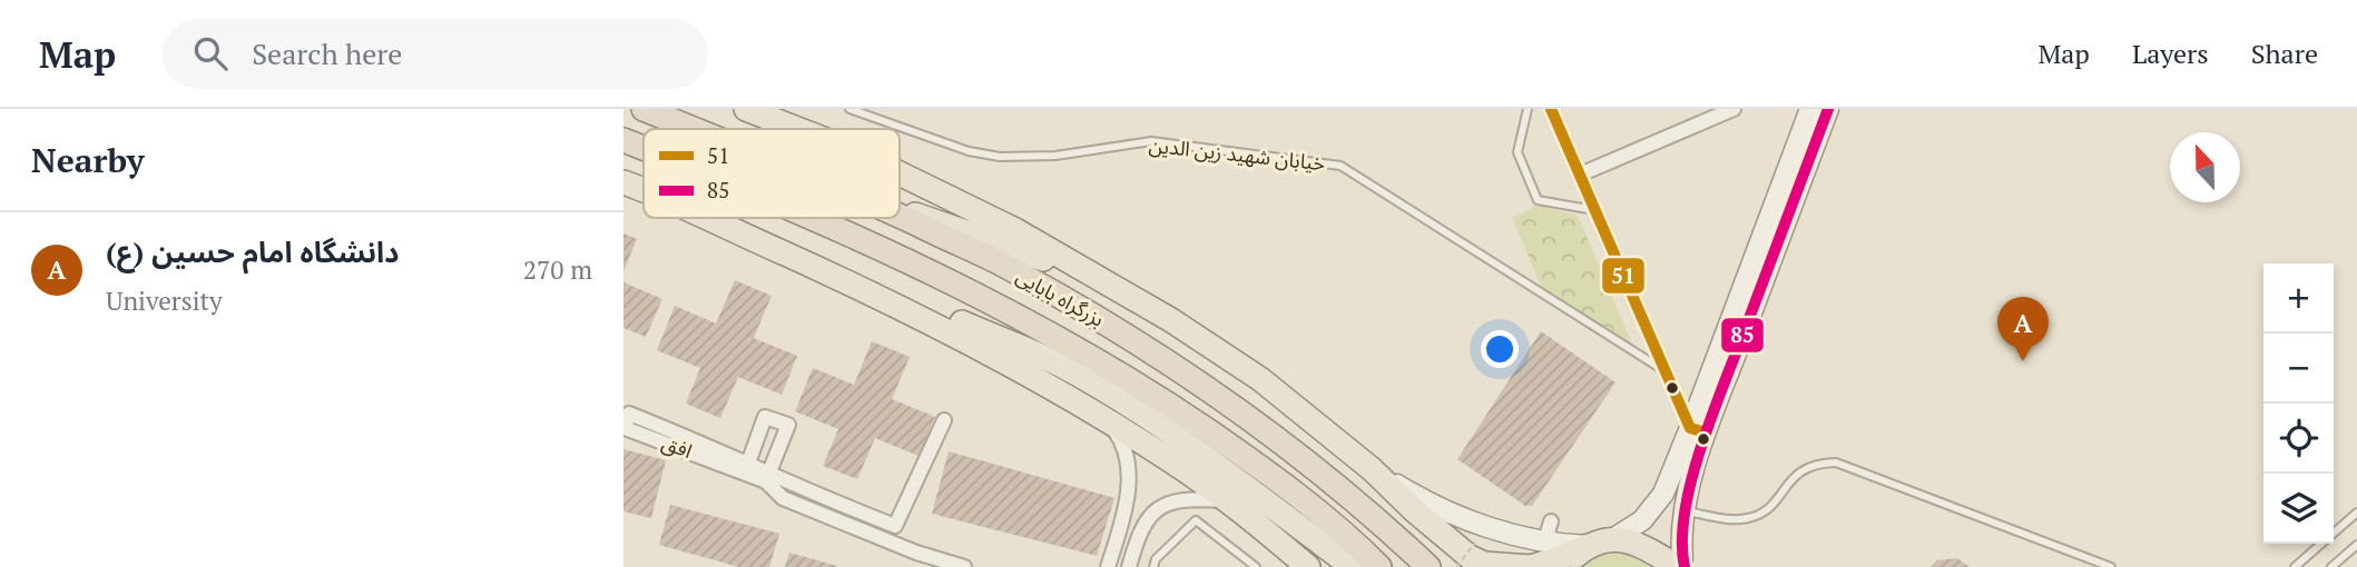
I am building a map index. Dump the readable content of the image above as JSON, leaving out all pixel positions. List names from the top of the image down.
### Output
{
  "streets": {
    "highway": ["بزرگراه بابایی"],
    "street": ["افق"],
    "lane": ["خیابان شهید زین الدین"]
  },
  "lines": ["transit line 51", "transit line 85"],
  "legend": ["51", "85"],
  "north": "top",
  "page": {
    "header": "Map",
    "search": "Search here",
    "nav": ["Map", "Layers", "Share"],
    "heading": "Nearby",
    "list": [
      {
        "mark": "A",
        "name": "دانشگاه امام حسین (ع)",
        "note": "University",
        "value": "270 m"
      }
    ],
    "map_buttons": ["+", "−"],
    "pins": "A"
  }
}
